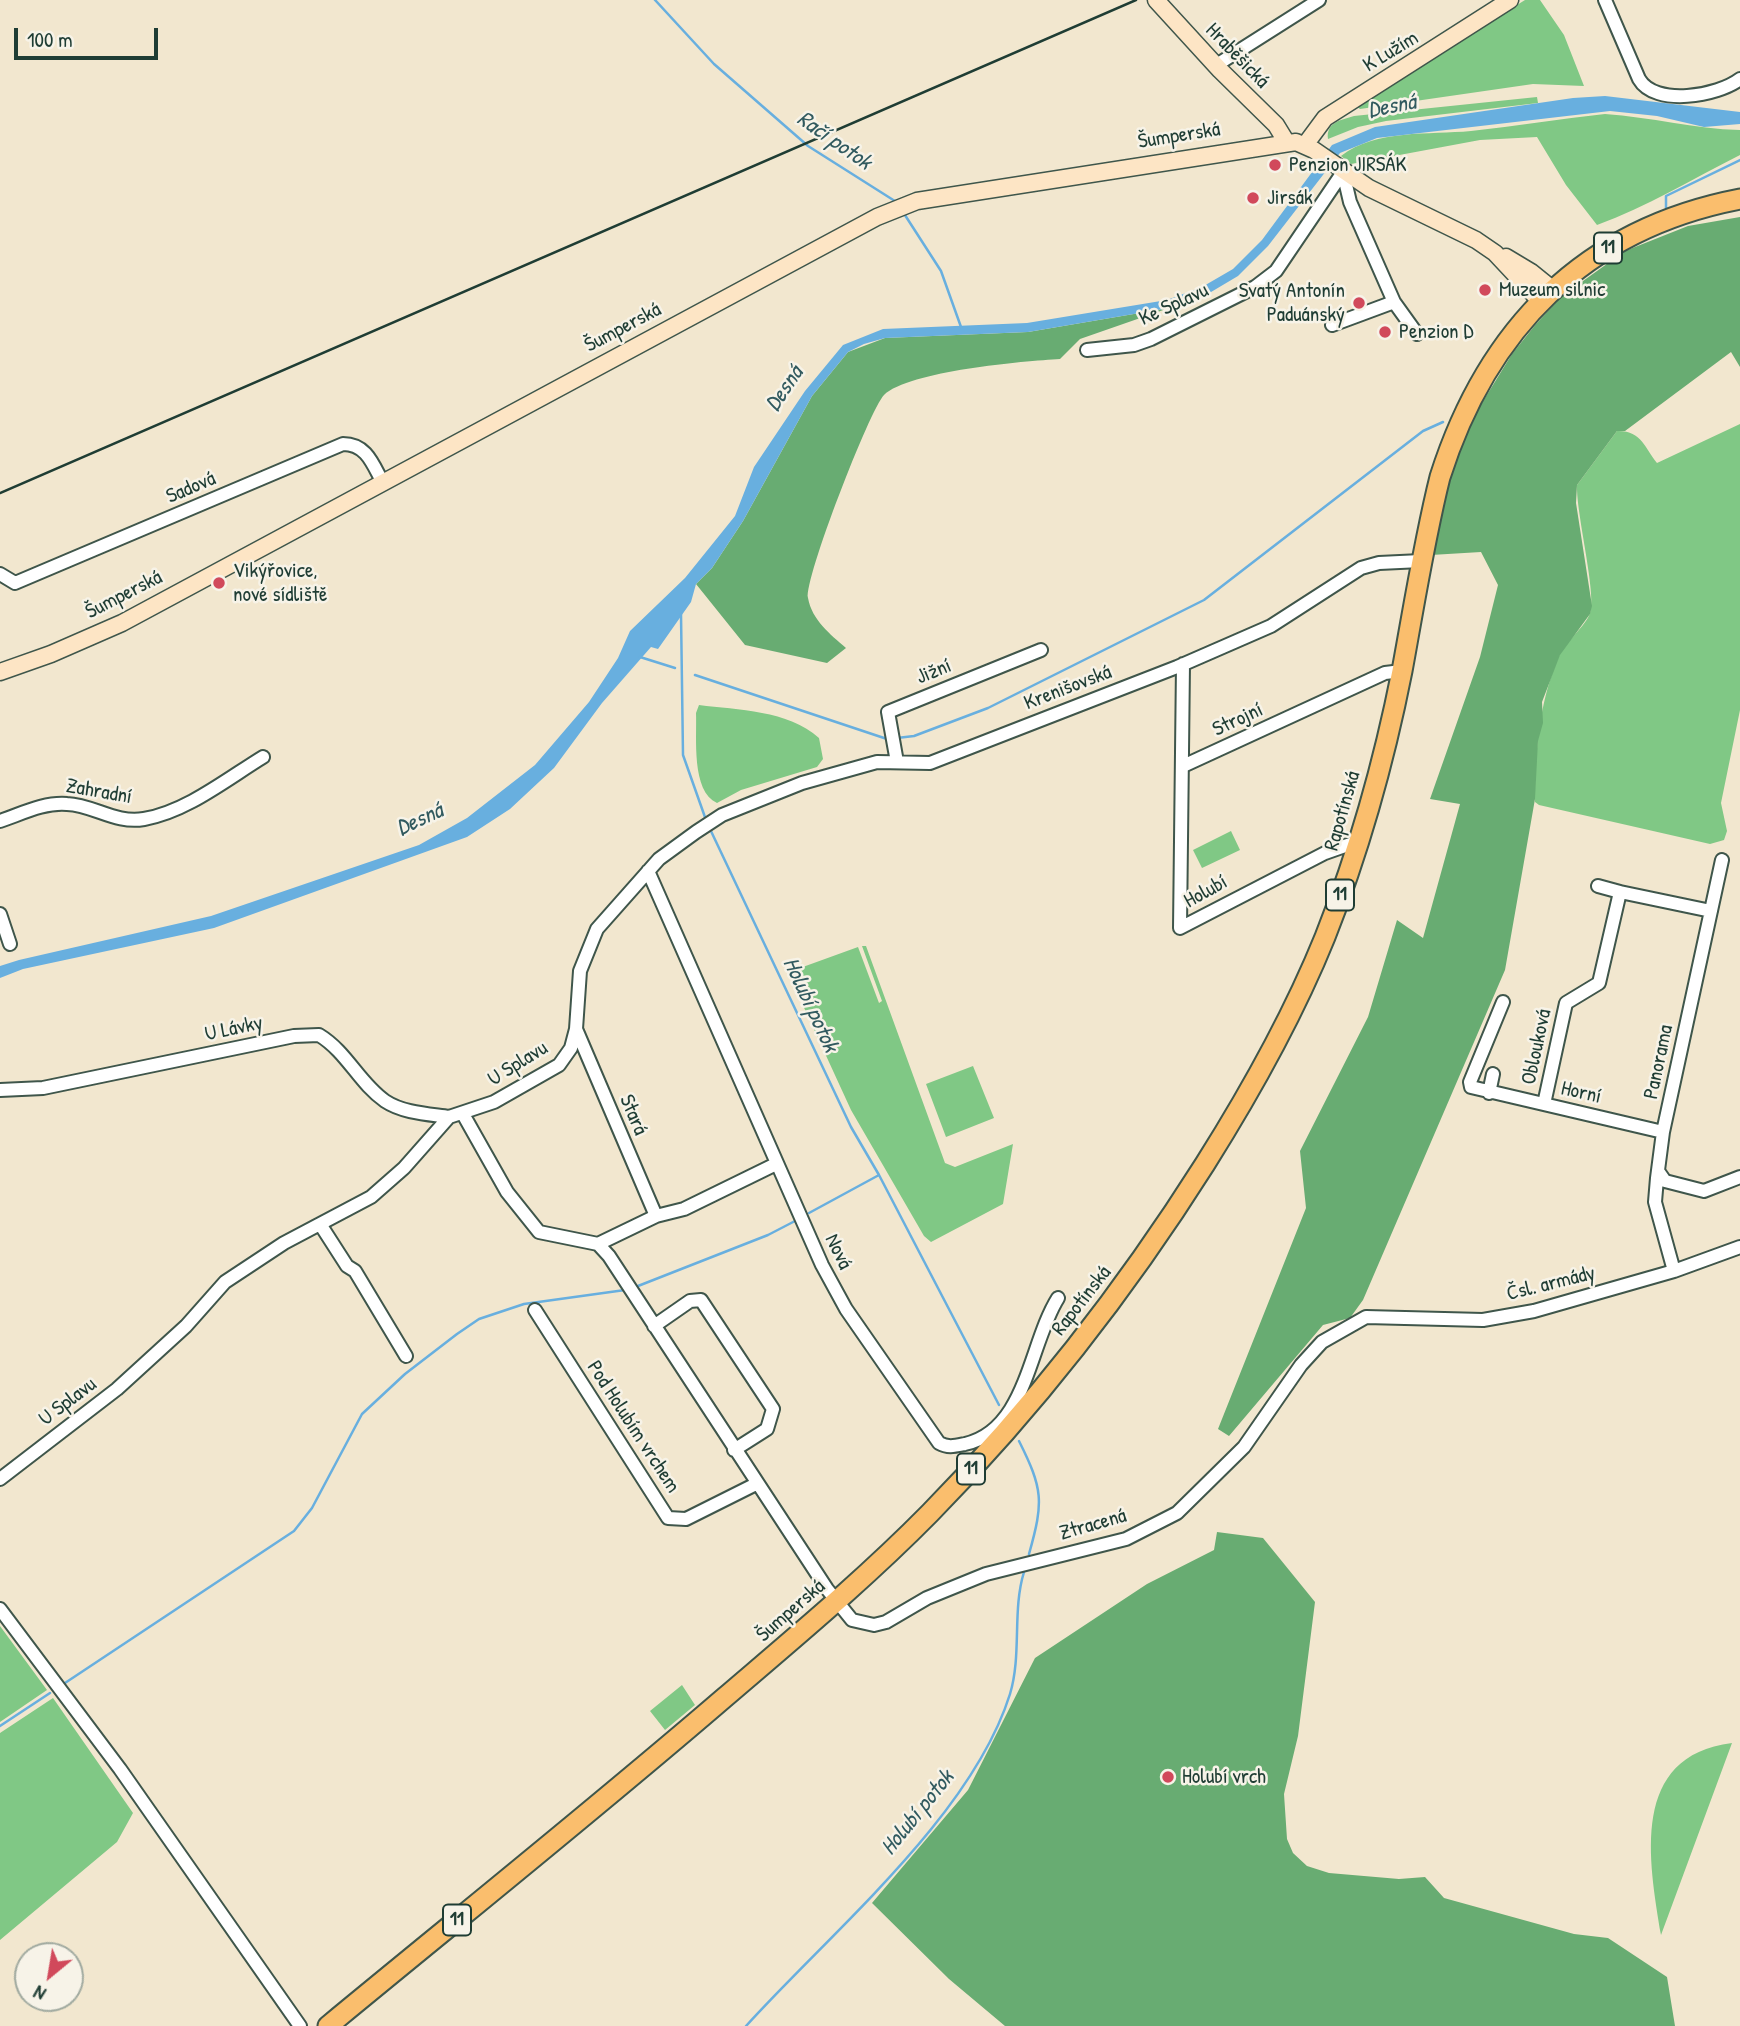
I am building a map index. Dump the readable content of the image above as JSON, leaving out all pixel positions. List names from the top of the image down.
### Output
{
  "streets": {
    "main road": ["Šumperská", "11", "Rapotínská"],
    "street": [
      "K Lužím",
      "Hraběšická",
      "Ke Splavu",
      "Sadová",
      "Jižní",
      "Krenišovská",
      "Strojní",
      "Zahradní",
      "Holubí",
      "U Lávky",
      "Oblouková",
      "Panorama",
      "U Splavu",
      "Horní",
      "Stará",
      "Nová",
      "Čsl. armády",
      "Pod Holubím vrchem",
      "Ztracená"
    ]
  },
  "crossings": [
    ["K Lužím", "Šumperská"],
    ["Hraběšická", "Šumperská"],
    ["Šumperská", "Sadová"],
    ["Šumperská", "Rapotínská"],
    ["Šumperská", "Ztracená"],
    ["Jižní", "Krenišovská"],
    ["Krenišovská", "Strojní"],
    ["Krenišovská", "Rapotínská"],
    ["Krenišovská", "U Splavu"],
    ["Strojní", "Rapotínská"],
    ["Strojní", "Holubí"],
    ["Rapotínská", "Holubí"],
    ["U Lávky", "U Splavu"],
    ["Oblouková", "Horní"],
    ["Panorama", "Horní"],
    ["Panorama", "Čsl. armády"],
    ["U Splavu", "Stará"],
    ["U Splavu", "Nová"],
    ["Čsl. armády", "Ztracená"]
  ],
  "water": ["Desná", "Račí potok", "Holubí potok"],
  "places": [
    "Penzion JIRSÁK",
    "Jirsák",
    "Muzeum silnic",
    "Svatý Antonín Paduánský",
    "Penzion D",
    "Vikýřovice, nové sídliště",
    "Holubí vrch"
  ],
  "scale_bar": "100 m",
  "north": "bottom left"
}
